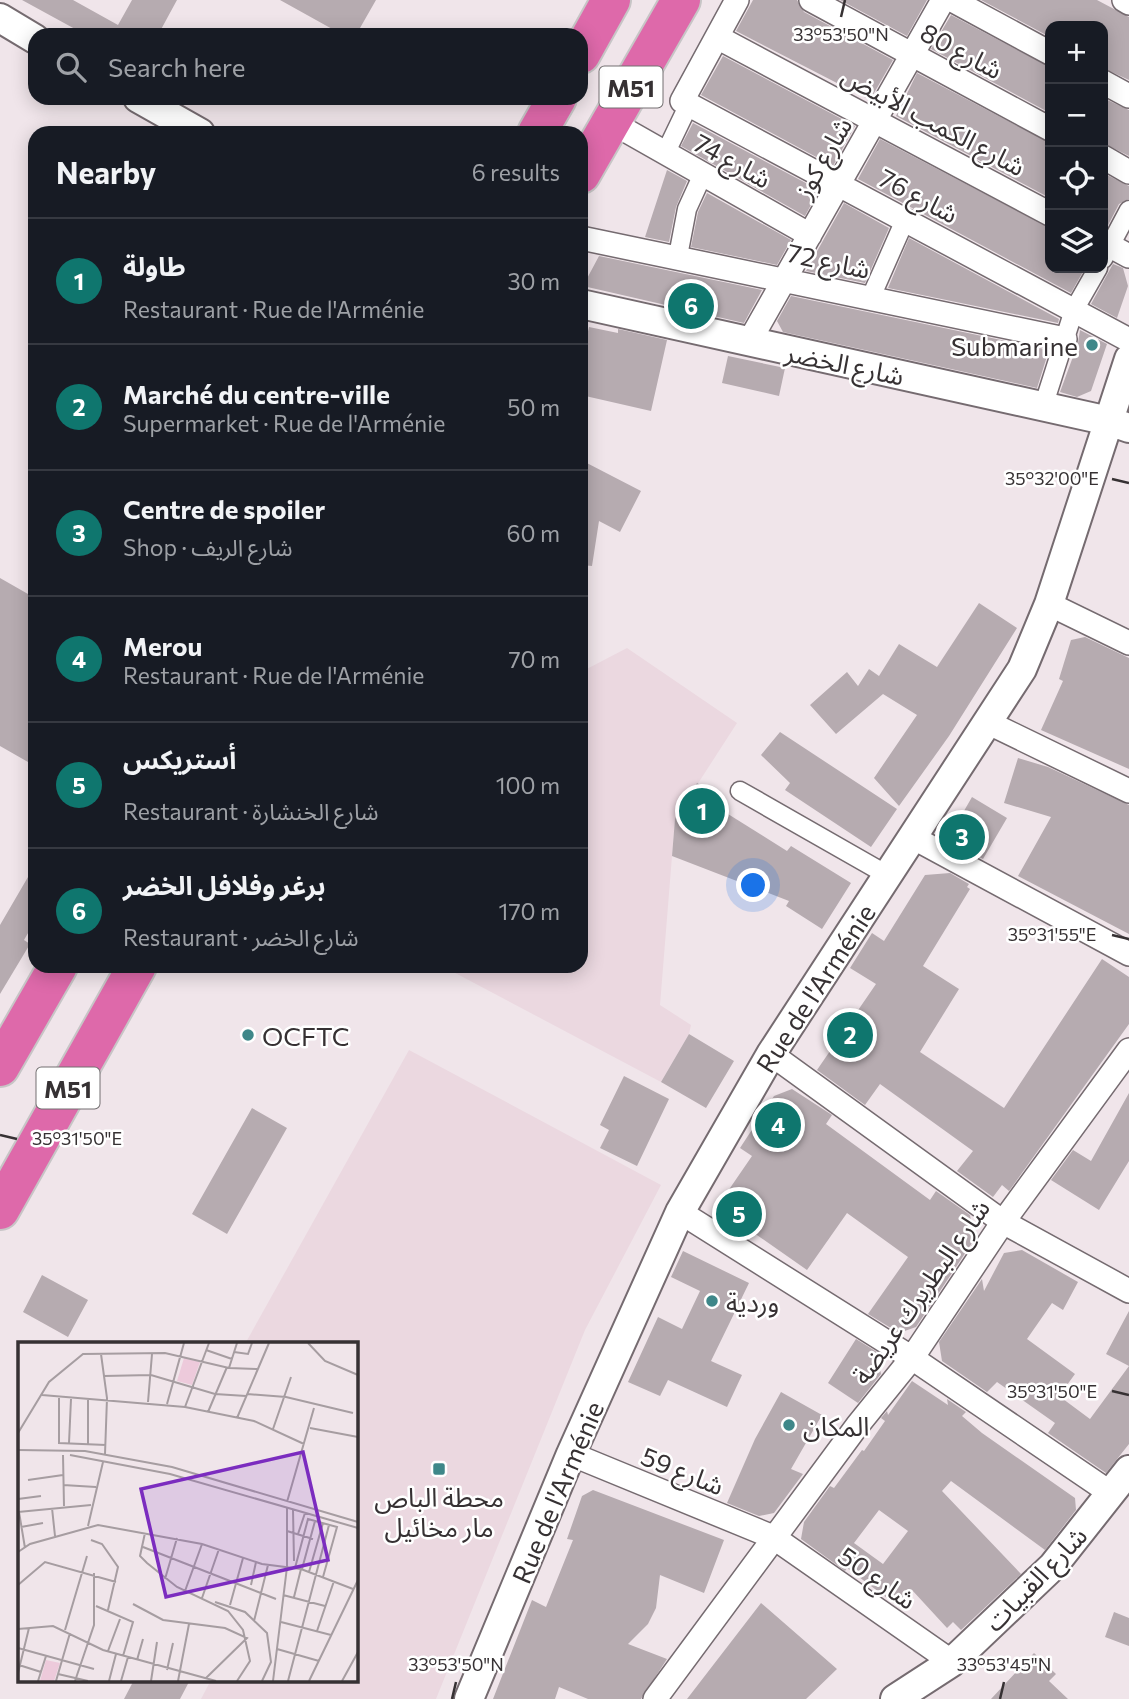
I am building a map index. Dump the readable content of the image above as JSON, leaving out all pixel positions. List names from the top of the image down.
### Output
{
  "streets": {
    "highway": ["M51"],
    "street": [
      "شارع 80",
      "شارع الكمب الأبيض",
      "شارع كوز",
      "شارع 74",
      "شارع 76",
      "شارع 72",
      "شارع الخضر",
      "Rue de l'Arménie",
      "شارع البطريرك عريضة",
      "شارع 59",
      "شارع 50",
      "شارع القبيات"
    ]
  },
  "crossings": [
    ["شارع 80", "شارع كوز"],
    ["M51", "شارع 74"],
    ["شارع الكمب الأبيض", "شارع كوز"],
    ["شارع كوز", "شارع 74"],
    ["شارع كوز", "شارع 76"],
    ["شارع كوز", "شارع 72"],
    ["شارع كوز", "شارع الخضر"],
    ["شارع 74", "شارع 76"],
    ["شارع الخضر", "Rue de l'Arménie"],
    ["Rue de l'Arménie", "شارع 59"],
    ["شارع البطريرك عريضة", "شارع 59"],
    ["شارع البطريرك عريضة", "شارع 50"],
    ["شارع 59", "شارع 50"],
    ["شارع 50", "شارع القبيات"]
  ],
  "places": {
    "other": [
      "Submarine",
      "OCFTC",
      "وردية",
      "المكان"
    ],
    "transit": ["محطة الباص مار مخائيل"]
  },
  "page": {
    "map_buttons": ["+", "−"],
    "search": "Search here",
    "heading": ["Nearby", "6 results"],
    "list": [
      {
        "mark": "1",
        "name": "طاولة",
        "note": "Restaurant · Rue de l'Arménie",
        "value": "30 m"
      },
      {
        "mark": "2",
        "name": "Marché du centre-ville",
        "note": "Supermarket · Rue de l'Arménie",
        "value": "50 m"
      },
      {
        "mark": "3",
        "name": "Centre de spoiler",
        "note": "Shop · شارع الريف",
        "value": "60 m"
      },
      {
        "mark": "4",
        "name": "Merou",
        "note": "Restaurant · Rue de l'Arménie",
        "value": "70 m"
      },
      {
        "mark": "5",
        "name": "أستريكس",
        "note": "Restaurant · شارع الخنشارة",
        "value": "100 m"
      },
      {
        "mark": "6",
        "name": "برغر وفلافل الخضر",
        "note": "Restaurant · شارع الخضر",
        "value": "170 m"
      }
    ],
    "pins": [
      "6",
      "1",
      "3",
      "2",
      "4",
      "5"
    ]
  },
  "coordinates": [
    "33°53'50\"N",
    "35°32'00\"E",
    "35°31'55\"E",
    "35°31'50\"E",
    "33°53'45\"N"
  ]
}
